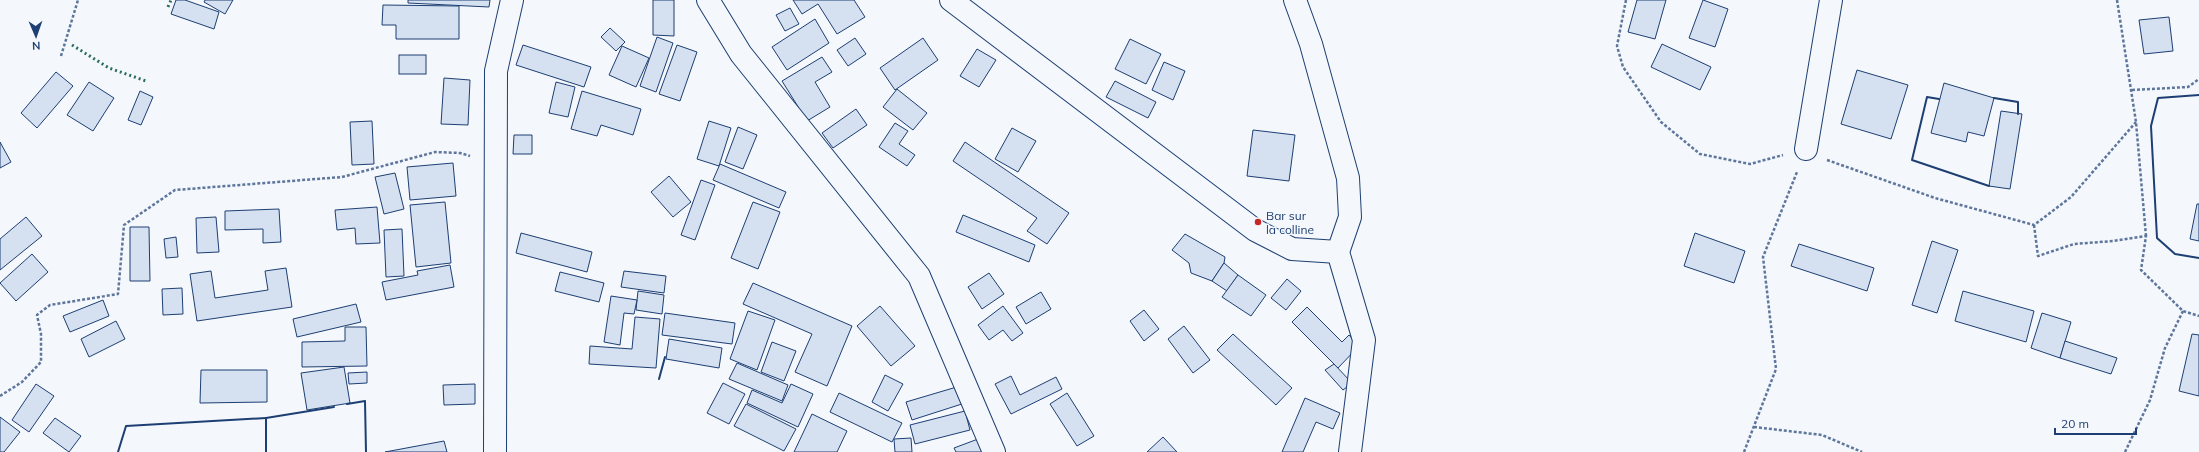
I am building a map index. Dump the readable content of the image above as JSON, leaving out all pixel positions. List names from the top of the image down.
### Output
{
  "places": ["Bar sur la colline"],
  "scale_bar": "20 m",
  "north": "bottom"
}
